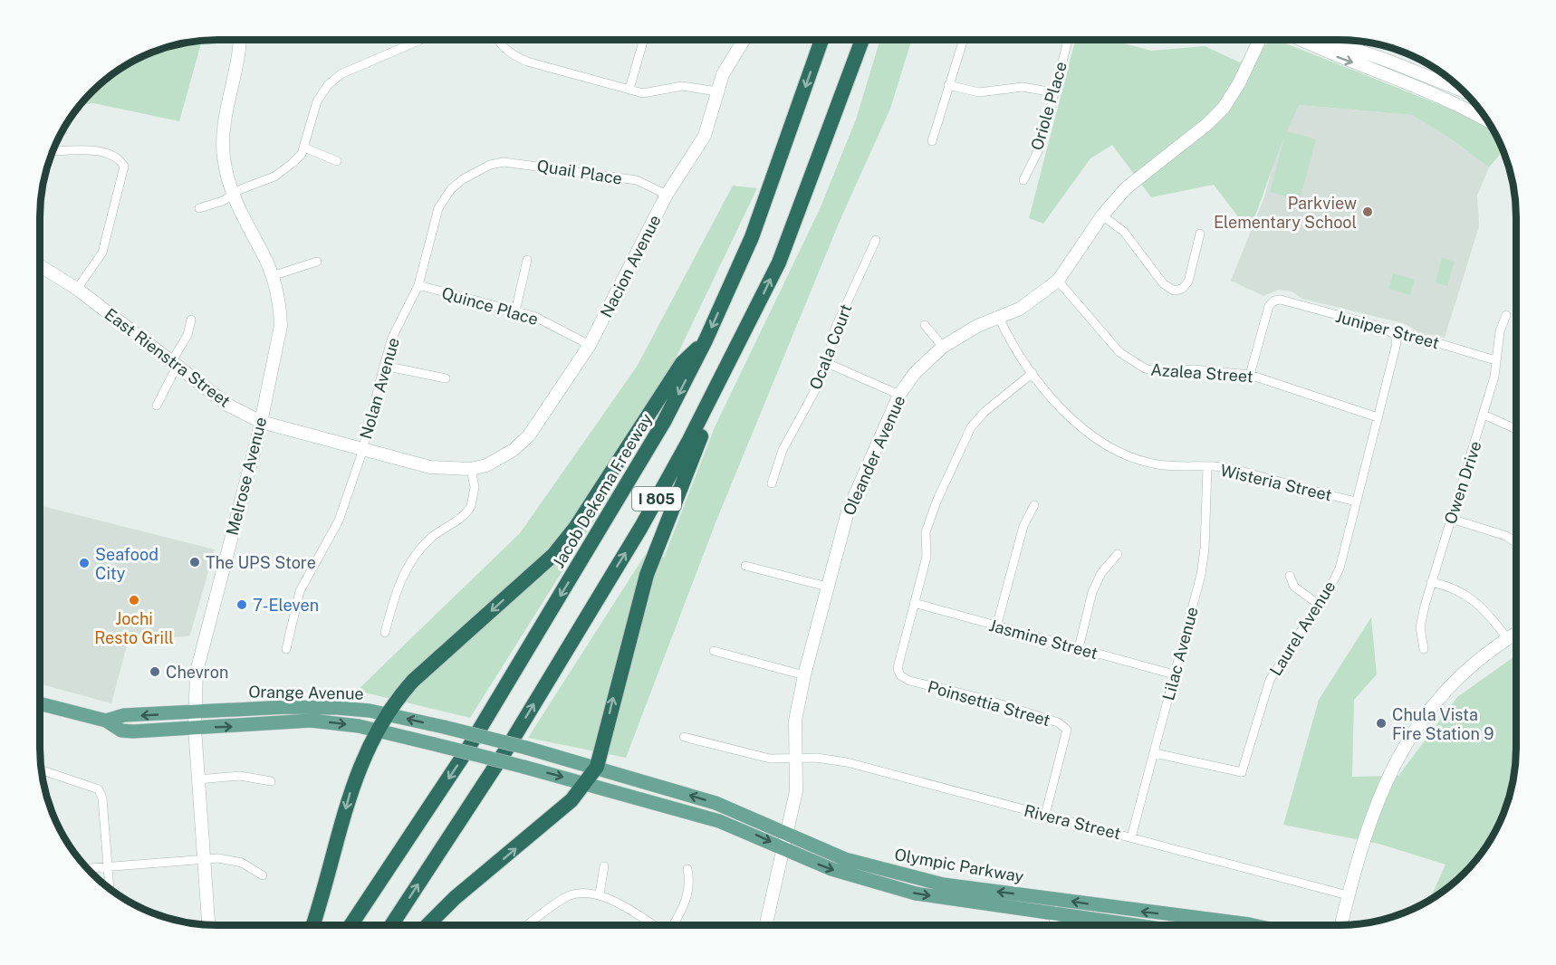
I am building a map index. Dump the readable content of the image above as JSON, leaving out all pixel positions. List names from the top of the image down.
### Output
{
  "streets": {
    "highway": ["Jacob Dekema Freeway", "I 805"],
    "main road": ["Orange Avenue", "Olympic Parkway"],
    "street": [
      "Oriole Place",
      "Quail Place",
      "Nacion Avenue",
      "Quince Place",
      "Juniper Street",
      "Ocala Court",
      "East Rienstra Street",
      "Azalea Street",
      "Nolan Avenue",
      "Oleander Avenue",
      "Melrose Avenue",
      "Wisteria Street",
      "Owen Drive",
      "Laurel Avenue",
      "Jasmine Street",
      "Lilac Avenue",
      "Poinsettia Street",
      "Rivera Street"
    ]
  },
  "crossings": [
    ["Quail Place", "Nacion Avenue"],
    ["Quail Place", "Nolan Avenue"],
    ["Nacion Avenue", "Quince Place"],
    ["Nacion Avenue", "East Rienstra Street"],
    ["Quince Place", "Nolan Avenue"],
    ["Juniper Street", "Azalea Street"],
    ["Juniper Street", "Owen Drive"],
    ["Juniper Street", "Laurel Avenue"],
    ["East Rienstra Street", "Nolan Avenue"],
    ["East Rienstra Street", "Melrose Avenue"],
    ["Azalea Street", "Oleander Avenue"],
    ["Azalea Street", "Laurel Avenue"],
    ["Oleander Avenue", "Wisteria Street"],
    ["Oleander Avenue", "Rivera Street"],
    ["Oleander Avenue", "Olympic Parkway"],
    ["Melrose Avenue", "Orange Avenue"],
    ["Wisteria Street", "Laurel Avenue"],
    ["Wisteria Street", "Lilac Avenue"],
    ["Laurel Avenue", "Lilac Avenue"],
    ["Jasmine Street", "Lilac Avenue"],
    ["Jasmine Street", "Poinsettia Street"],
    ["Lilac Avenue", "Rivera Street"],
    ["Orange Avenue", "Olympic Parkway"],
    ["Poinsettia Street", "Rivera Street"]
  ],
  "places": [
    "Parkview Elementary School",
    "The UPS Store",
    "Seafood City",
    "Jochi Resto Grill",
    "7-Eleven",
    "Chevron",
    "Chula Vista Fire Station 9"
  ]
}
